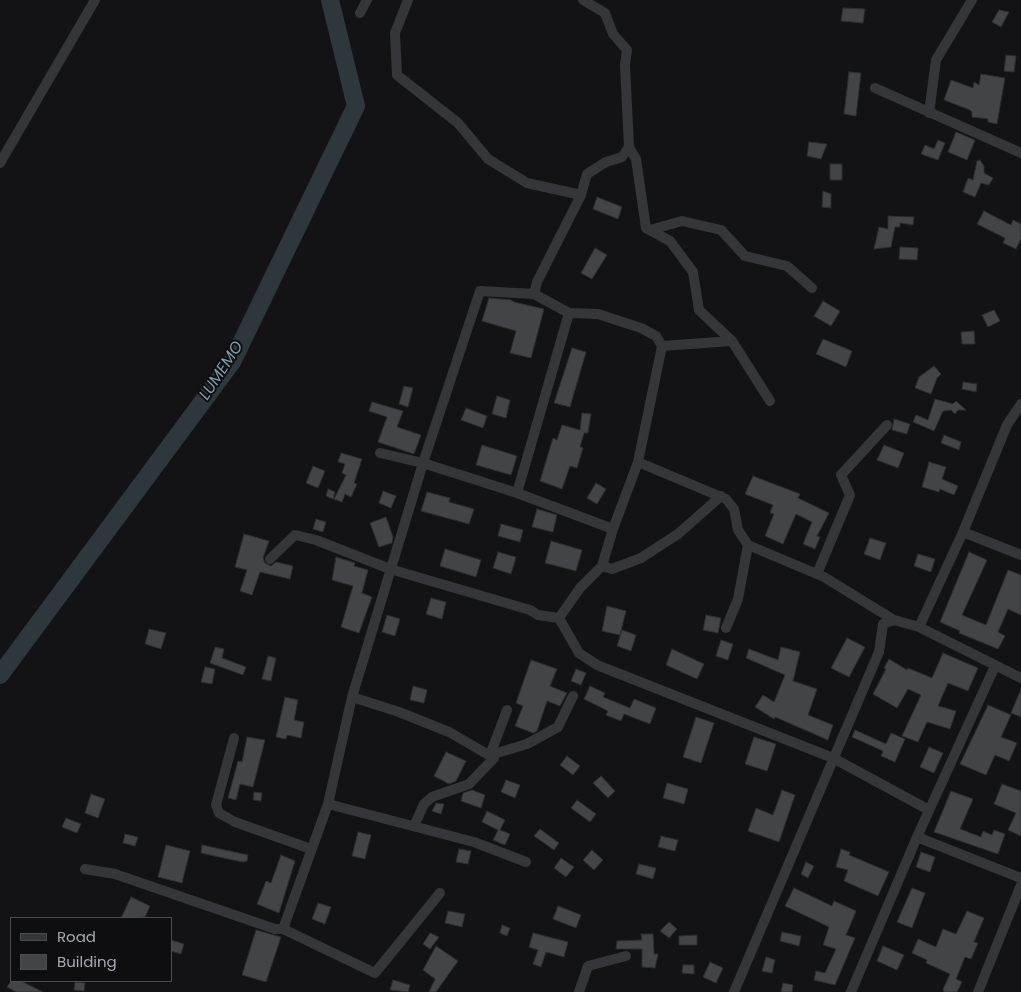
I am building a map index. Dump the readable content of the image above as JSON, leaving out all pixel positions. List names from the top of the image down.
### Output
{
  "water": ["LUMEMO"],
  "legend": ["Road", "Building"]
}
